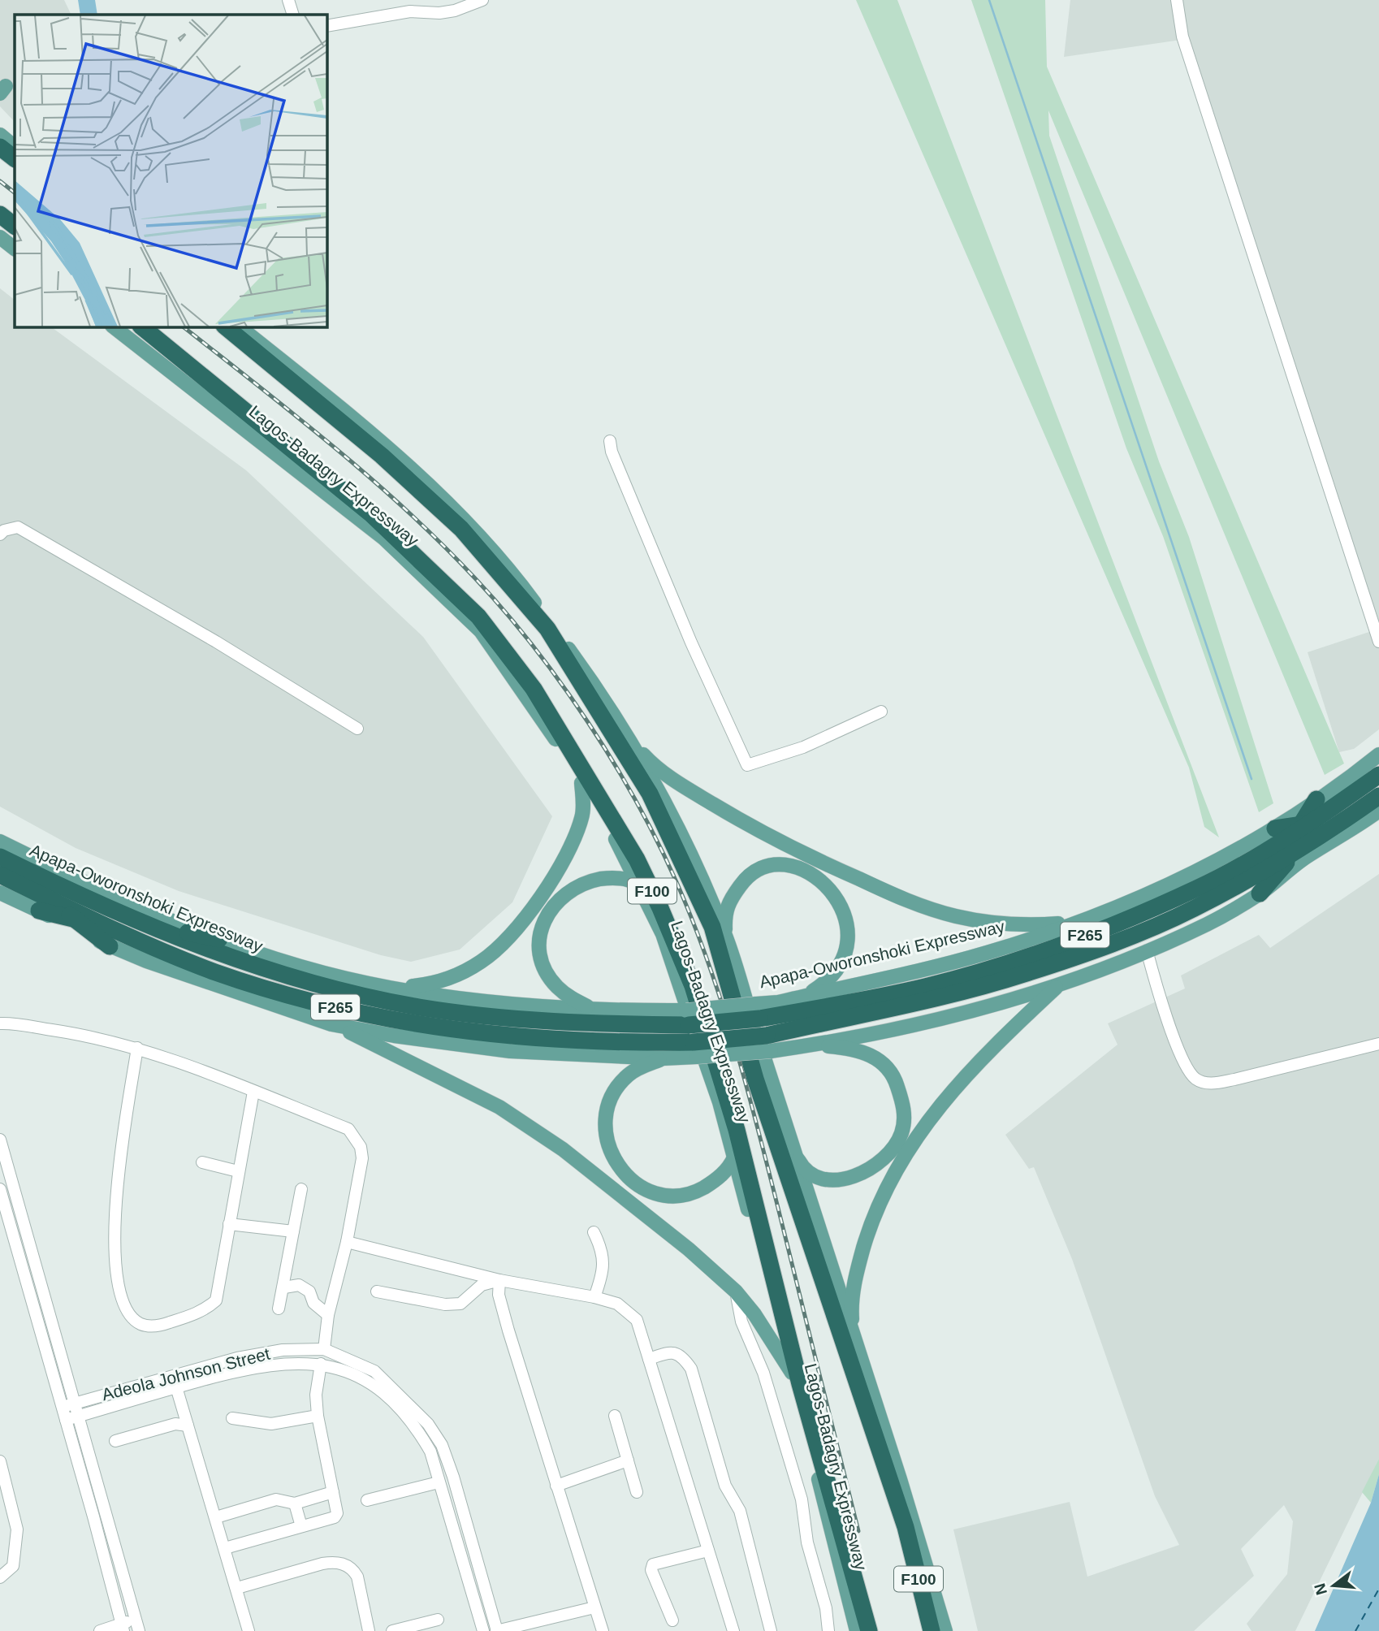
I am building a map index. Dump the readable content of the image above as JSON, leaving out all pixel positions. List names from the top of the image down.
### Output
{
  "streets": {
    "highway": [
      "Lagos-Badagry Expressway",
      "F100",
      "Apapa-Oworonshoki Expressway",
      "F265"
    ],
    "street": ["Adeola Johnson Street"]
  },
  "north": "left"
}
